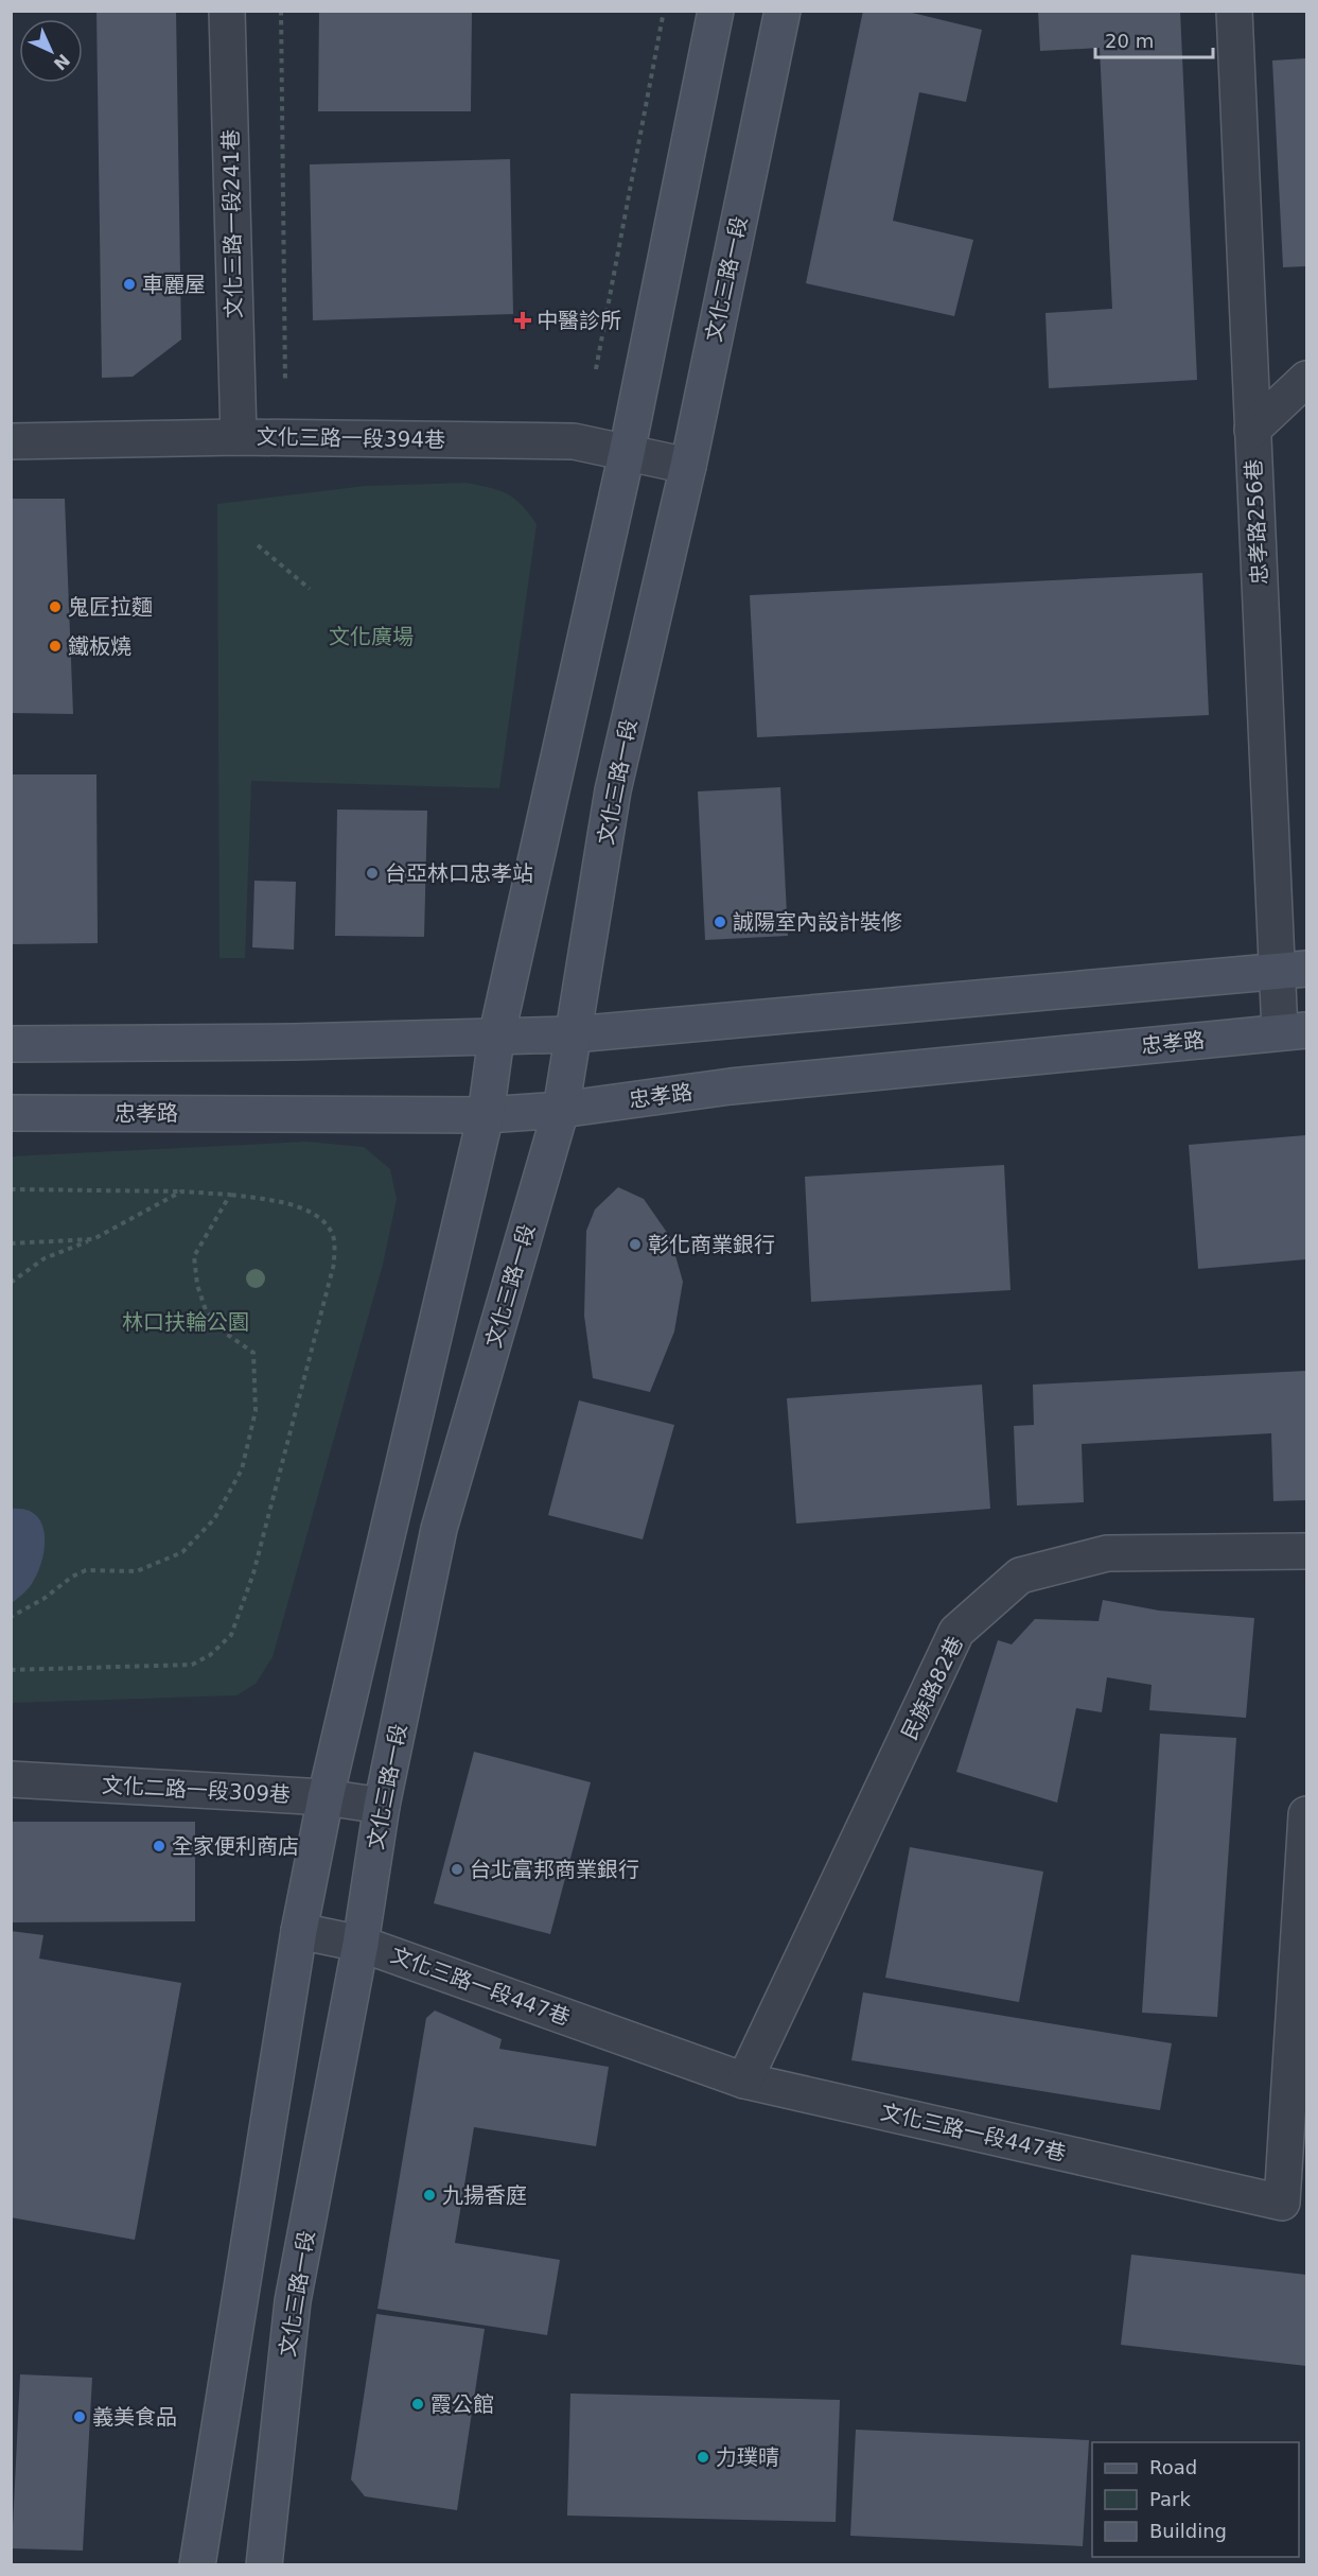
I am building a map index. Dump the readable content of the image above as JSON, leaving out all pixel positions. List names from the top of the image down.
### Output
{
  "streets": {
    "street": [
      "文化三路一段241巷",
      "文化三路一段",
      "文化三路一段394巷",
      "忠孝路256巷",
      "忠孝路",
      "民族路82巷",
      "文化二路一段309巷",
      "文化三路一段447巷"
    ]
  },
  "crossings": [
    ["文化三路一段241巷", "文化三路一段394巷"],
    ["文化三路一段", "文化三路一段394巷"],
    ["文化三路一段", "忠孝路"],
    ["文化三路一段", "文化二路一段309巷"],
    ["文化三路一段", "文化三路一段447巷"],
    ["忠孝路256巷", "忠孝路"],
    ["民族路82巷", "文化三路一段447巷"]
  ],
  "parks": ["文化廣場", "林口扶輪公園"],
  "places": {
    "other": [
      "車麗屋",
      "鬼匠拉麵",
      "鐵板燒",
      "台亞林口忠孝站",
      "誠陽室內設計裝修",
      "彰化商業銀行",
      "全家便利商店",
      "台北富邦商業銀行",
      "九揚香庭",
      "霞公館",
      "義美食品",
      "力璞晴"
    ],
    "health": ["中醫診所"]
  },
  "legend": ["Road", "Park", "Building"],
  "scale_bar": "20 m",
  "north": "bottom right"
}
